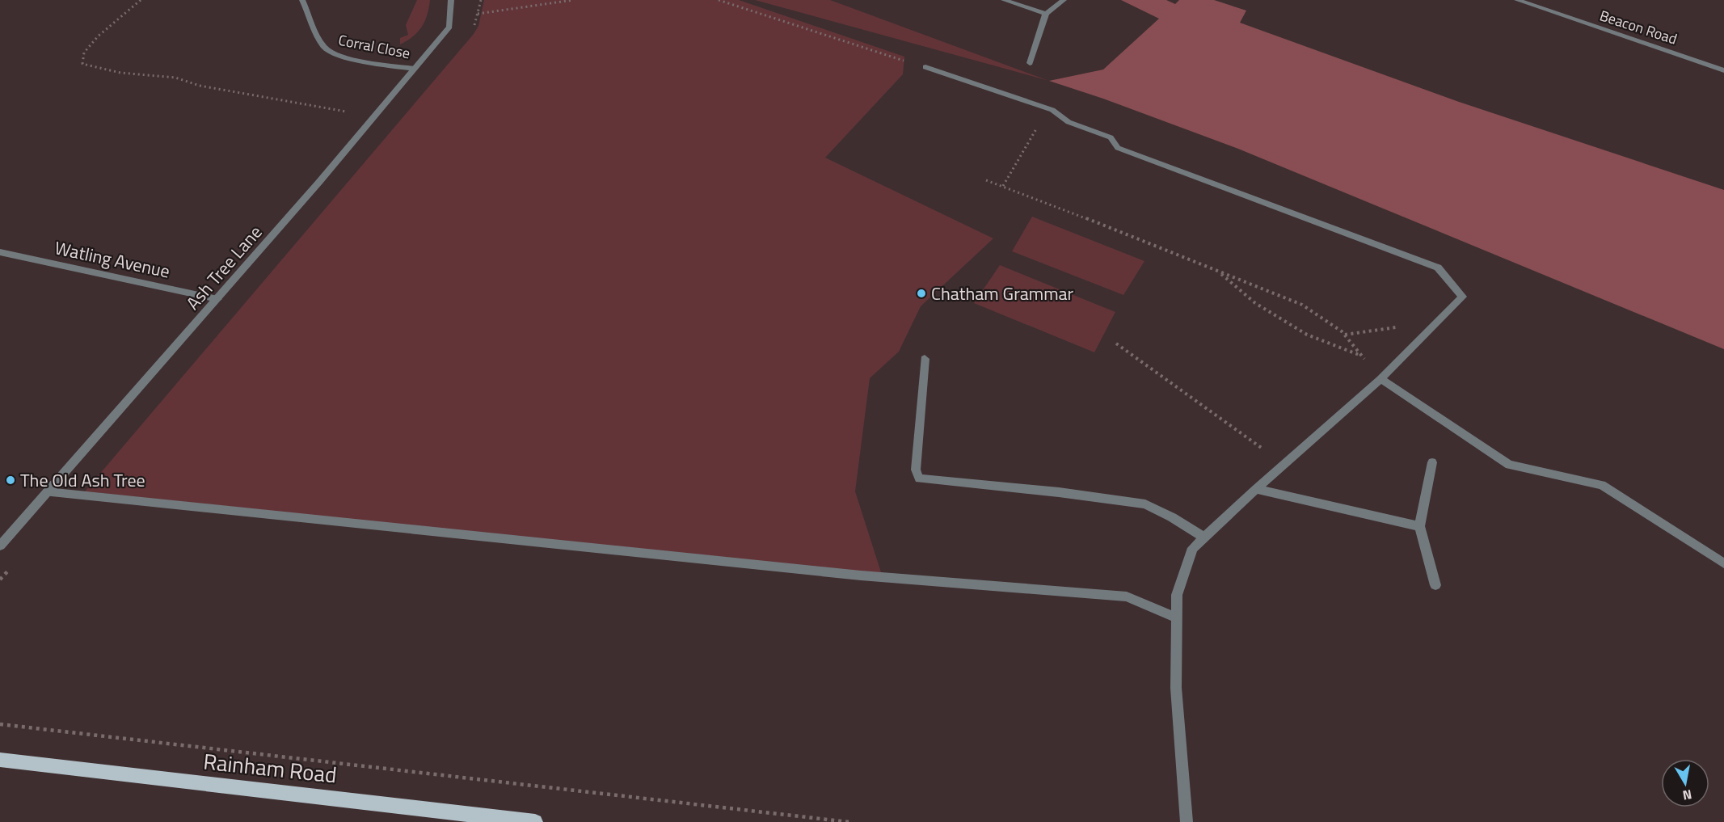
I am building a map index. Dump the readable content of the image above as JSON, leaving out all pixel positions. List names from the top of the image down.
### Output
{
  "streets": {
    "main road": ["Rainham Road"],
    "street": [
      "Beacon Road",
      "Corral Close",
      "Watling Avenue",
      "Ash Tree Lane"
    ]
  },
  "crossings": [
    ["Corral Close", "Ash Tree Lane"],
    ["Watling Avenue", "Ash Tree Lane"]
  ],
  "places": ["Chatham Grammar", "The Old Ash Tree"],
  "north": "bottom"
}
